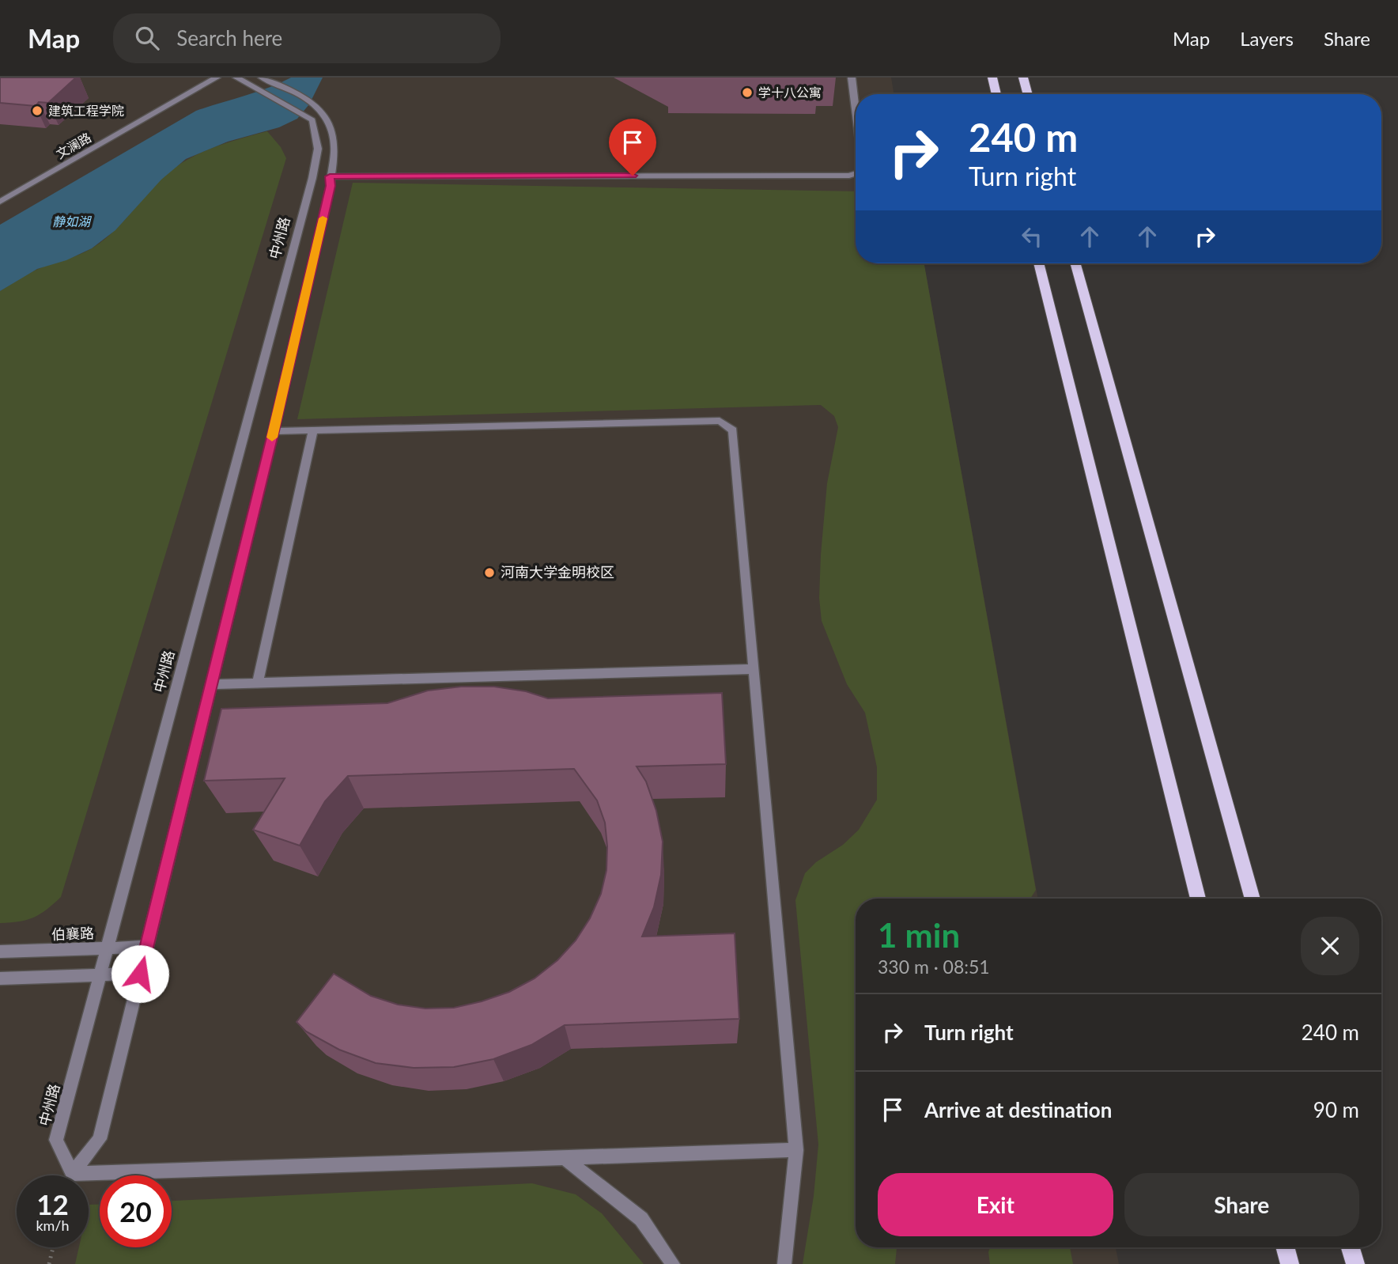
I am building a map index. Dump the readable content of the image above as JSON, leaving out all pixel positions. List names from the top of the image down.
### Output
{
  "streets": {
    "lane": ["文澜路", "中州路", "伯襄路"]
  },
  "crossings": [
    ["中州路", "伯襄路"]
  ],
  "water": ["静如湖"],
  "places": ["学十八公寓", "建筑工程学院", "河南大学金明校区"],
  "page": {
    "header": "Map",
    "search": "Search here",
    "nav": ["Map", "Layers", "Share"],
    "turn": ["240 m", "Turn right"],
    "heading": ["1 min", "330 m · 08:51"],
    "list": [
      {
        "name": "Turn right",
        "value": "240 m"
      },
      {
        "name": "Arrive at destination",
        "value": "90 m"
      }
    ],
    "buttons": ["Exit", "Share"],
    "speed": "12 km/h",
    "limit": "20"
  }
}
